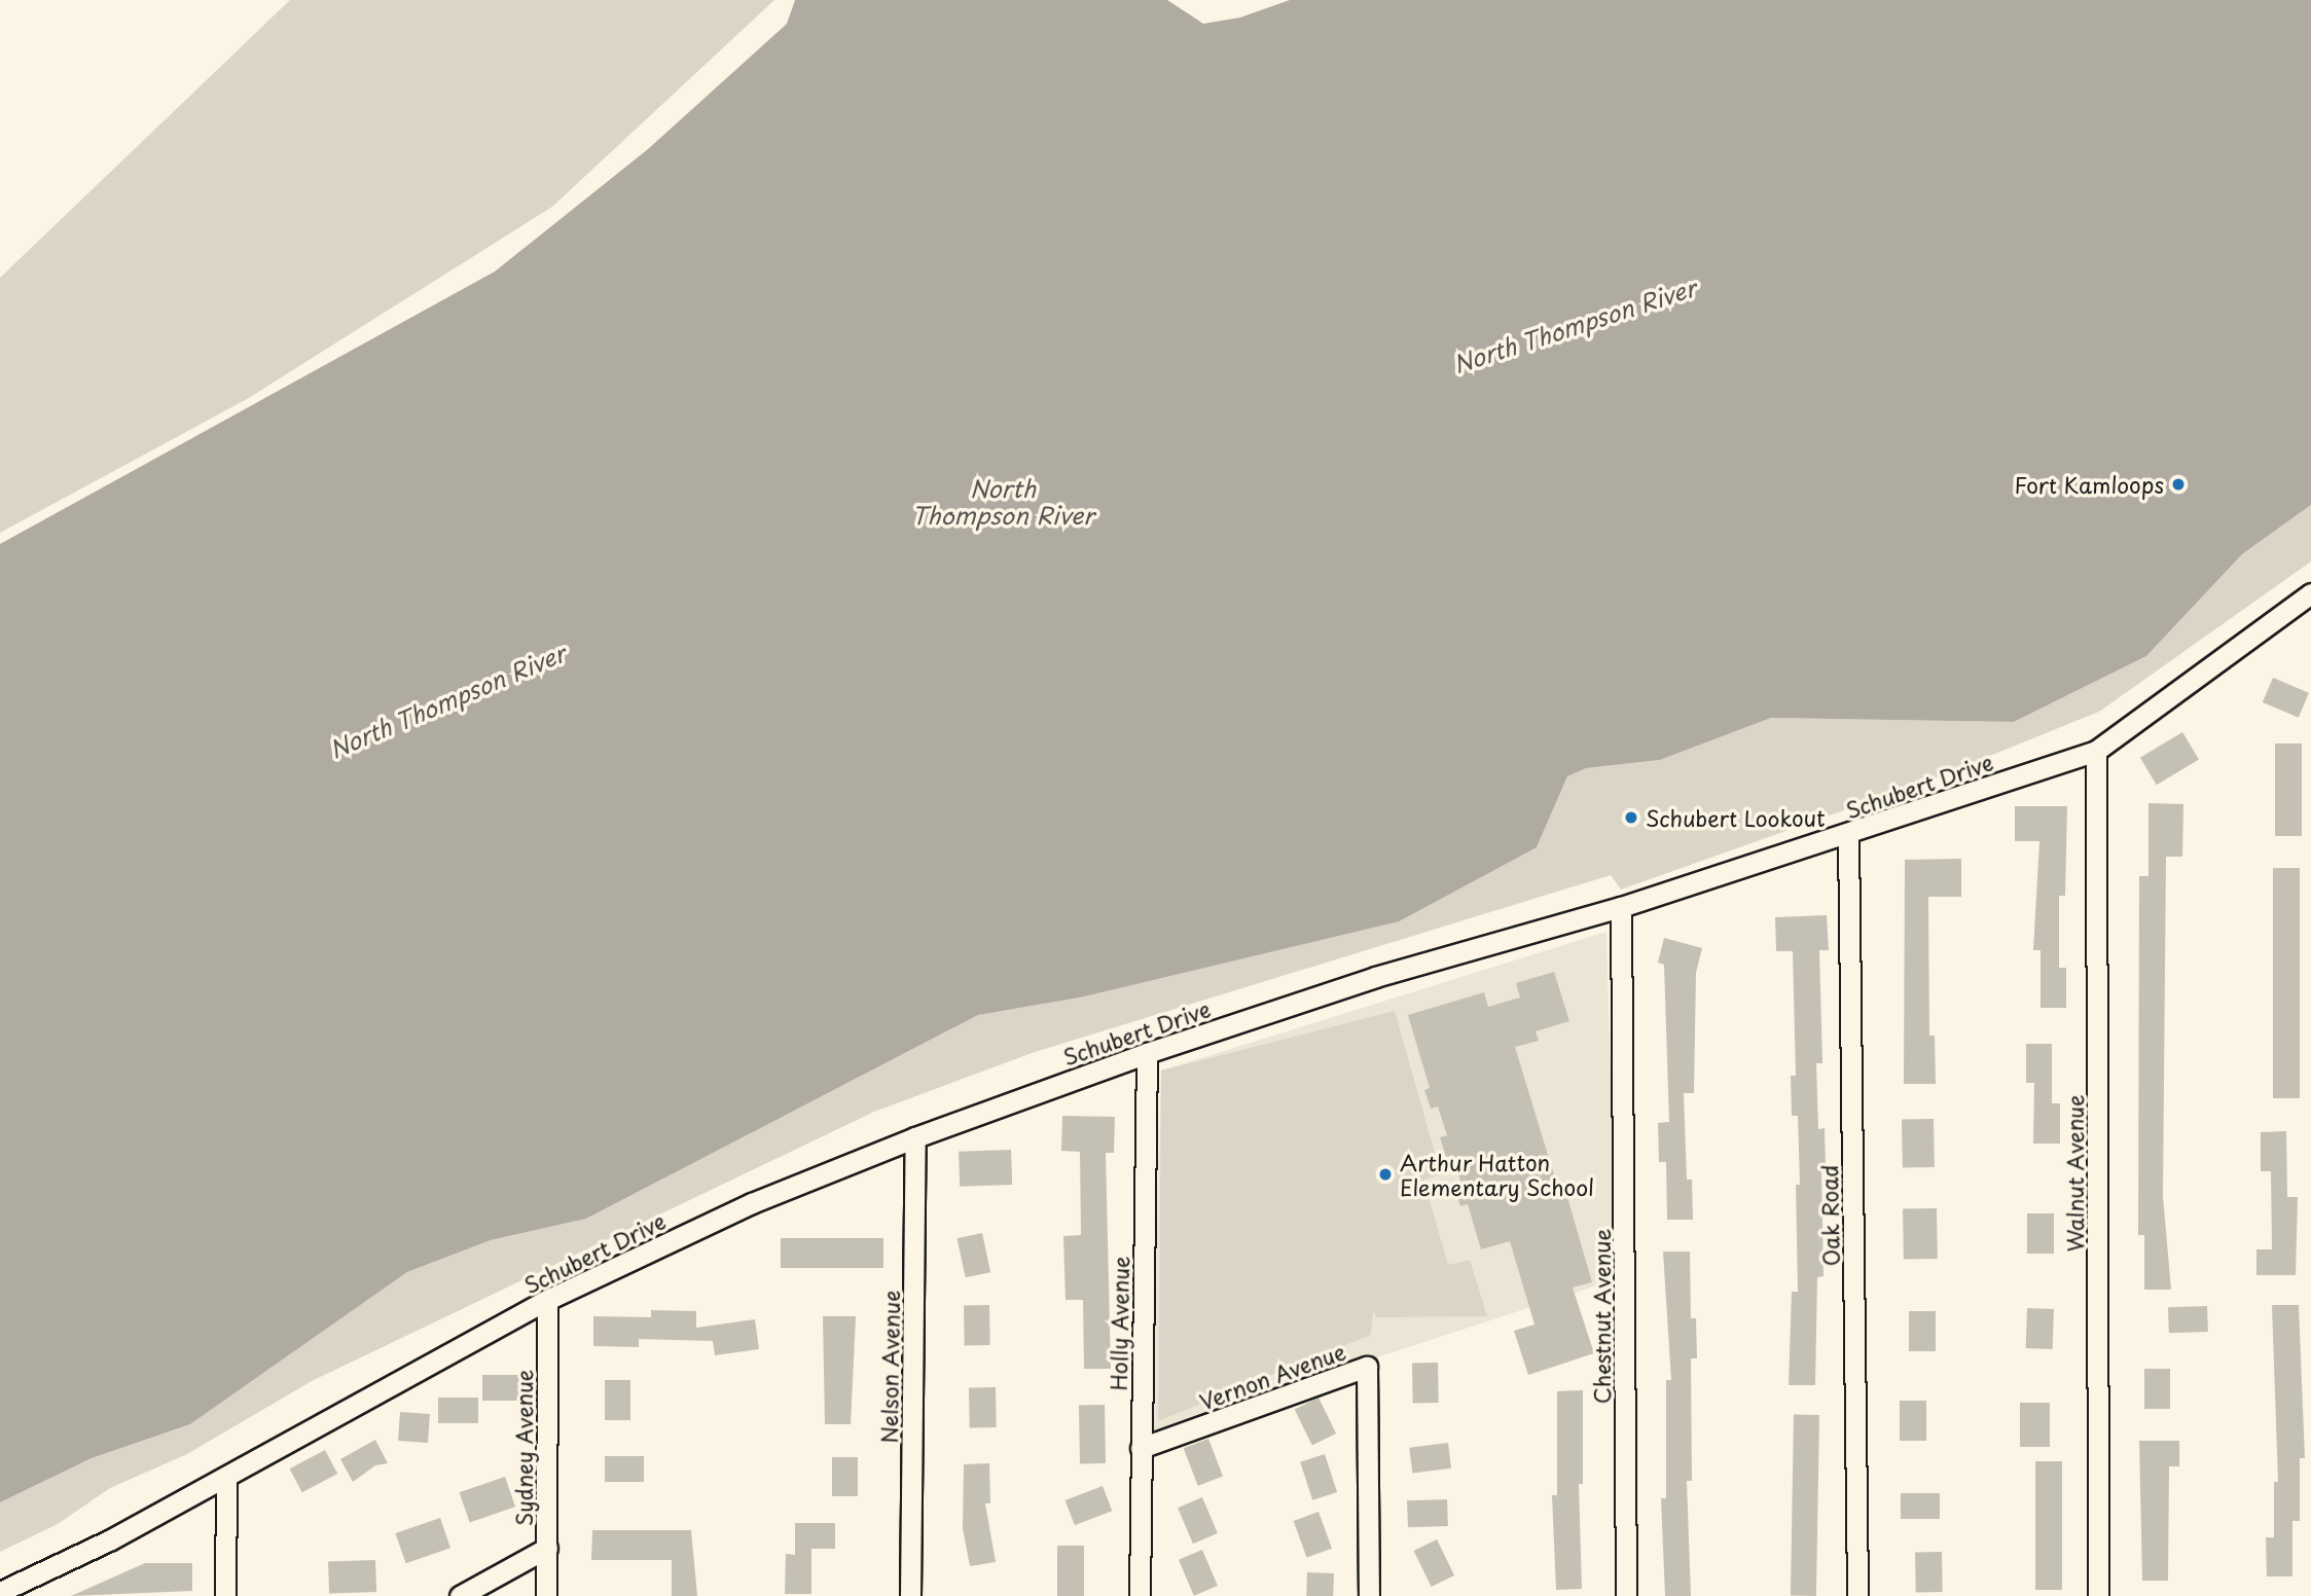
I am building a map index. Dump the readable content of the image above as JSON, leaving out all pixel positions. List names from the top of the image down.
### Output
{
  "streets": {
    "street": [
      "Schubert Drive",
      "Walnut Avenue",
      "Oak Road",
      "Chestnut Avenue",
      "Holly Avenue",
      "Nelson Avenue",
      "Vernon Avenue",
      "Sydney Avenue"
    ]
  },
  "crossings": [
    ["Schubert Drive", "Walnut Avenue"],
    ["Schubert Drive", "Oak Road"],
    ["Schubert Drive", "Chestnut Avenue"],
    ["Schubert Drive", "Holly Avenue"],
    ["Schubert Drive", "Nelson Avenue"],
    ["Schubert Drive", "Sydney Avenue"],
    ["Holly Avenue", "Vernon Avenue"]
  ],
  "water": ["North Thompson River"],
  "places": ["Fort Kamloops", "Schubert Lookout", "Arthur Hatton Elementary School"]
}
